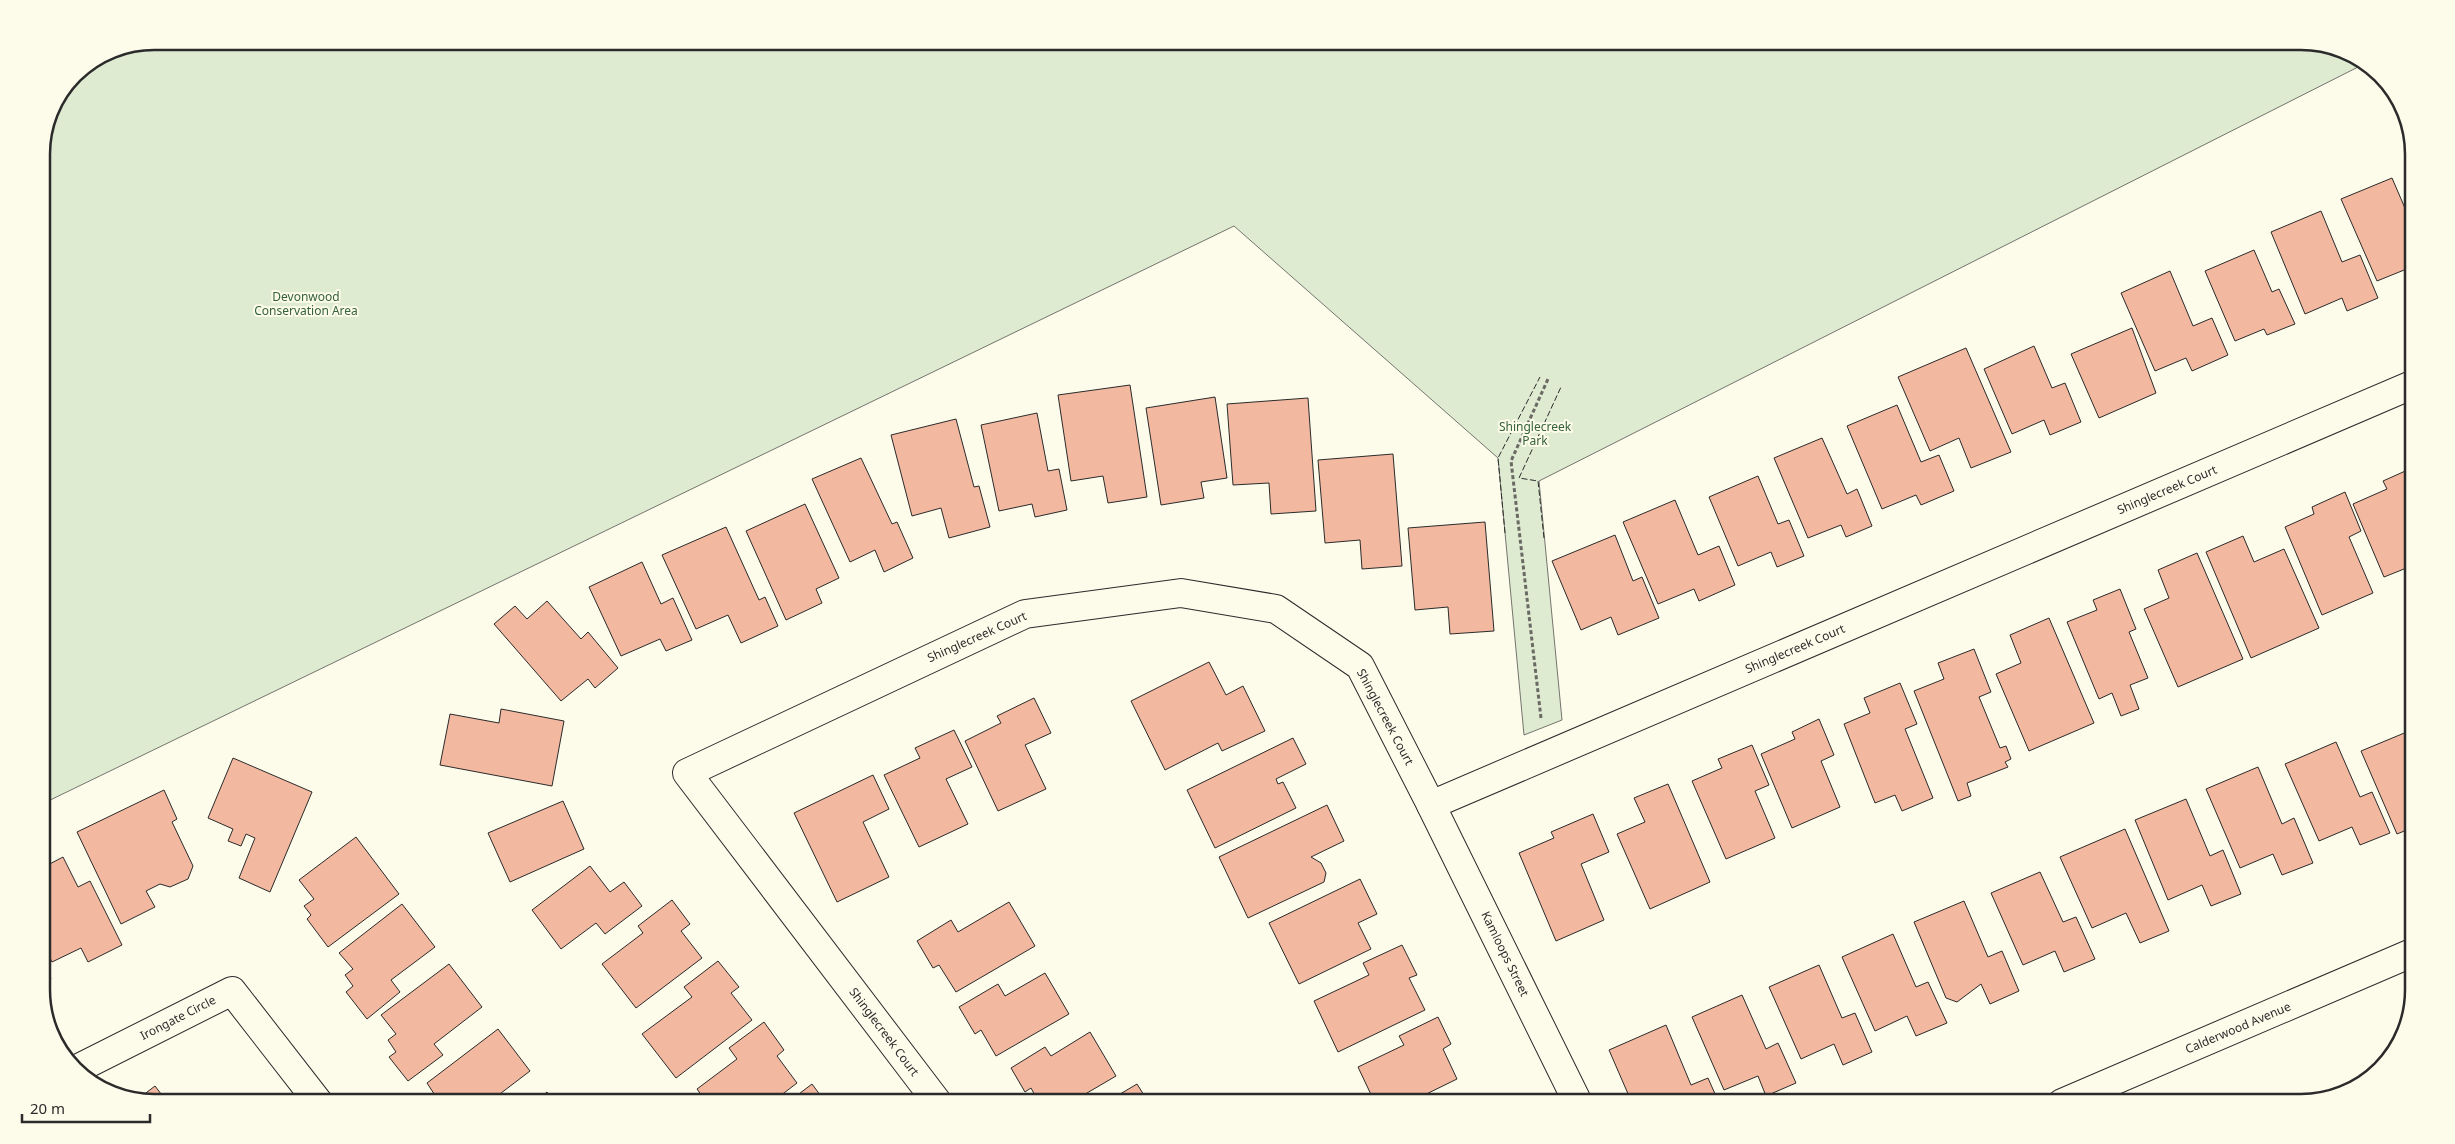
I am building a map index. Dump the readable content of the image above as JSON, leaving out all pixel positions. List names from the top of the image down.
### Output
{
  "streets": {
    "street": [
      "Shinglecreek Court",
      "Kamloops Street",
      "Irongate Circle",
      "Calderwood Avenue"
    ]
  },
  "crossings": [
    ["Shinglecreek Court", "Kamloops Street"]
  ],
  "parks": ["Devonwood Conservation Area", "Shinglecreek Park"],
  "scale_bar": "20 m"
}
